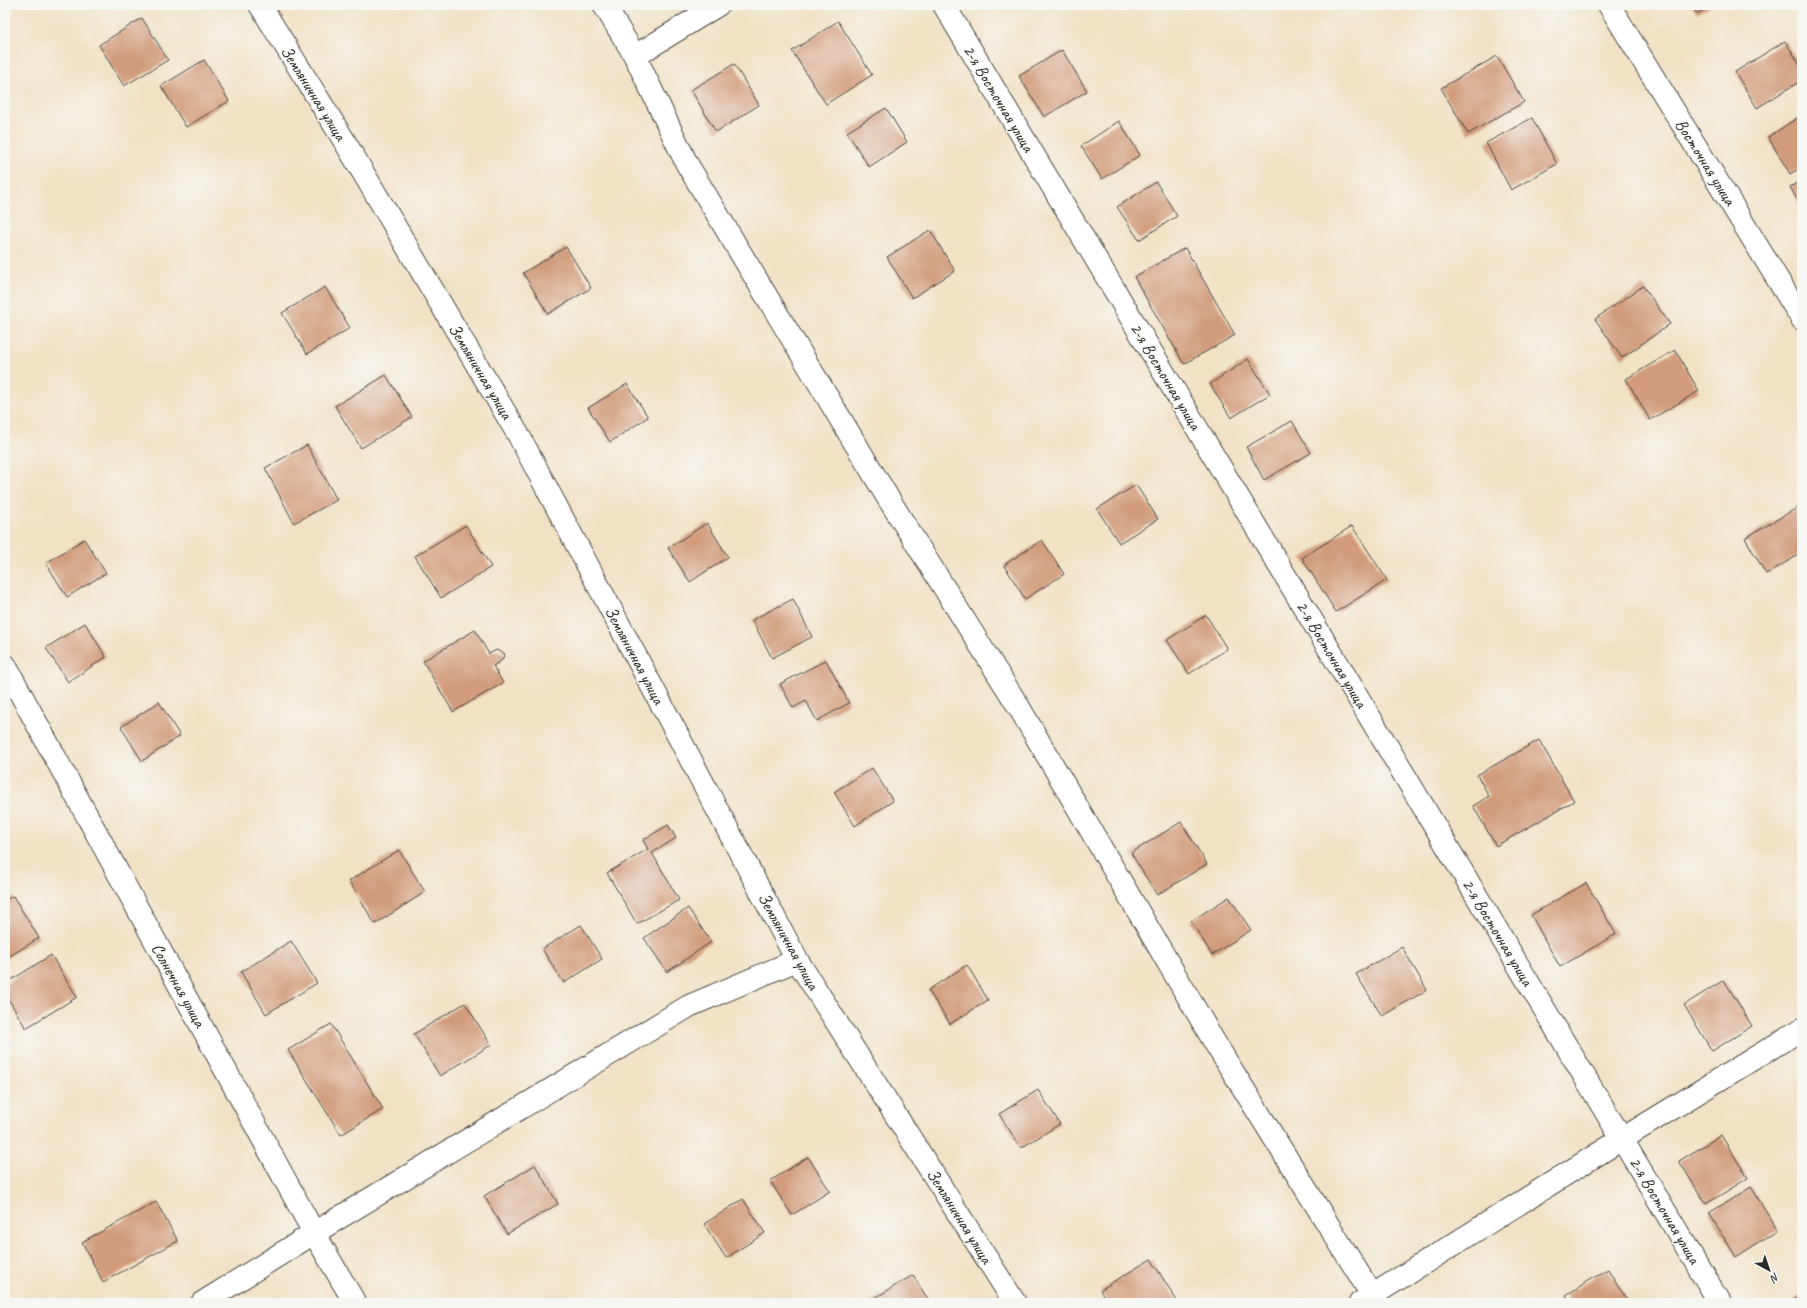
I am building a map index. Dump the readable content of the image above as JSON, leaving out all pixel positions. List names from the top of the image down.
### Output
{
  "streets": {
    "street": [
      "Земляничная улица",
      "2-я Восточная улица",
      "Восточная улица",
      "Солнечная улица"
    ]
  },
  "north": "bottom right"
}
